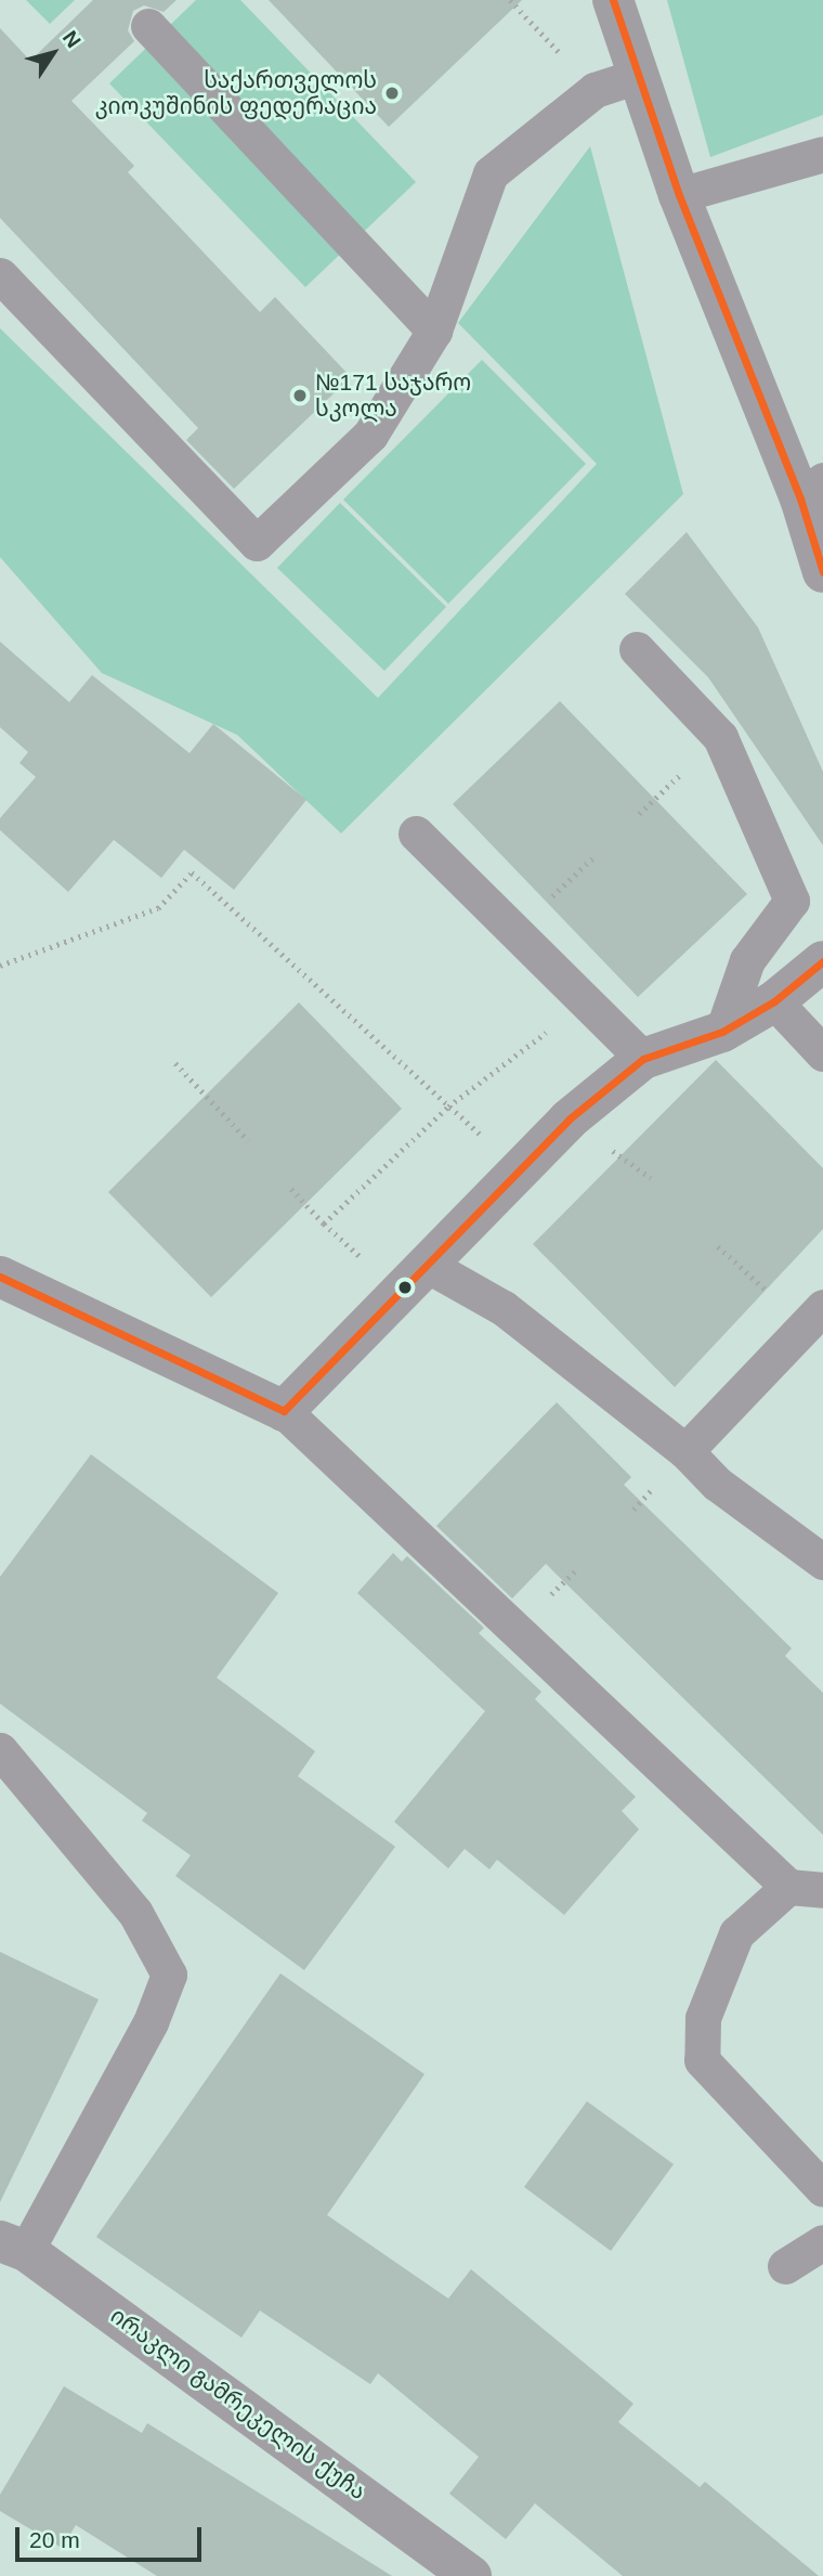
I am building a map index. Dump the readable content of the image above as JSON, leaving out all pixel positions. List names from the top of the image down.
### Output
{
  "streets": {
    "street": ["ირაკლი გამრეკელის ქუჩა"]
  },
  "places": ["საქართველოს კიოკუშინის ფედერაცია", "№171 საჯარო სკოლა"],
  "scale_bar": "20 m",
  "north": "top right"
}
